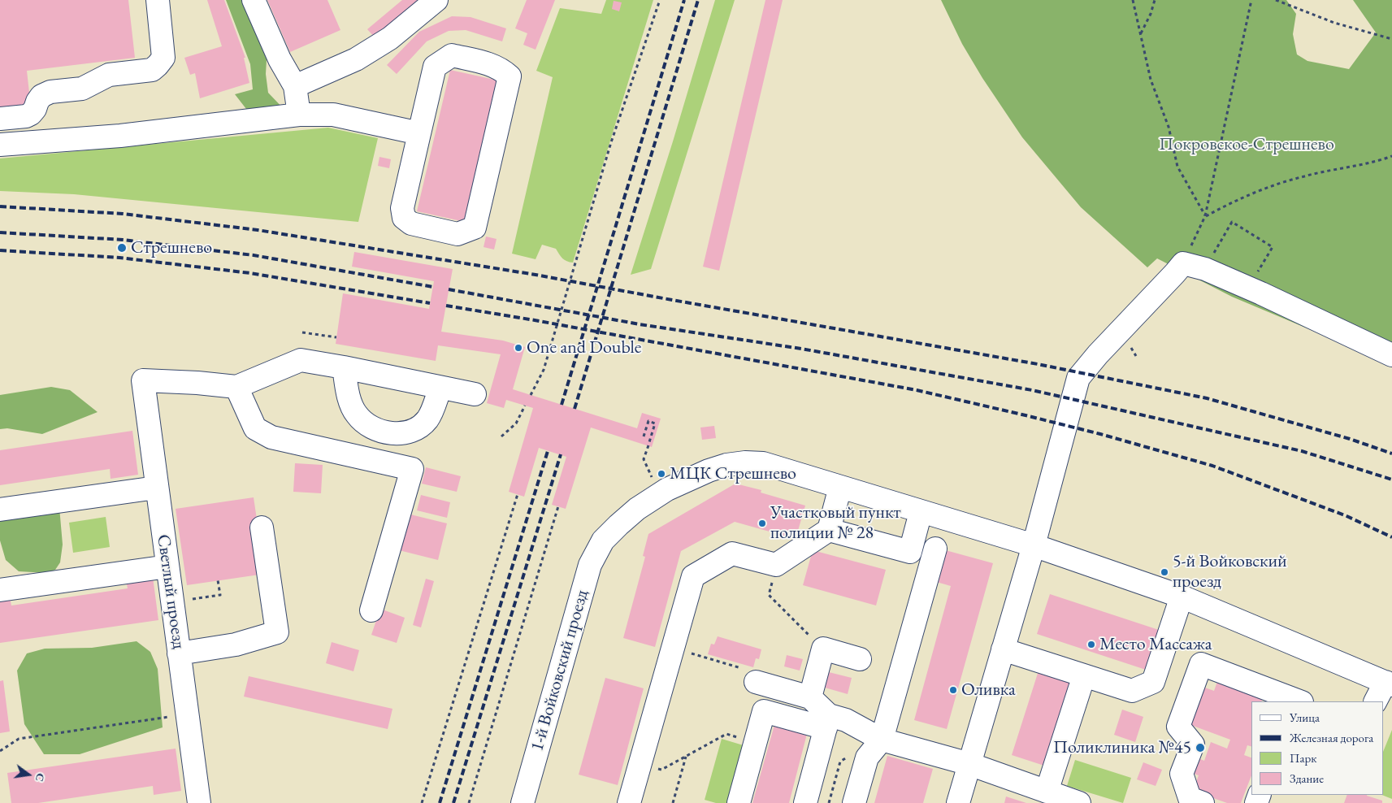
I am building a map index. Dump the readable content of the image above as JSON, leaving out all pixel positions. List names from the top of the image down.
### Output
{
  "streets": {
    "street": ["Светлый проезд", "1-й Войковский проезд"]
  },
  "parks": ["Покровское-Стрешнево"],
  "places": [
    "Стрешнево",
    "One and Double",
    "МЦК Стрешнево",
    "Участковый пункт полиции № 28",
    "5-й Войковский проезд",
    "Место Массажа",
    "Оливка",
    "Поликлиника №45"
  ],
  "legend": [
    "Улица",
    "Железная дорога",
    "Парк",
    "Здание"
  ],
  "north": "right"
}
